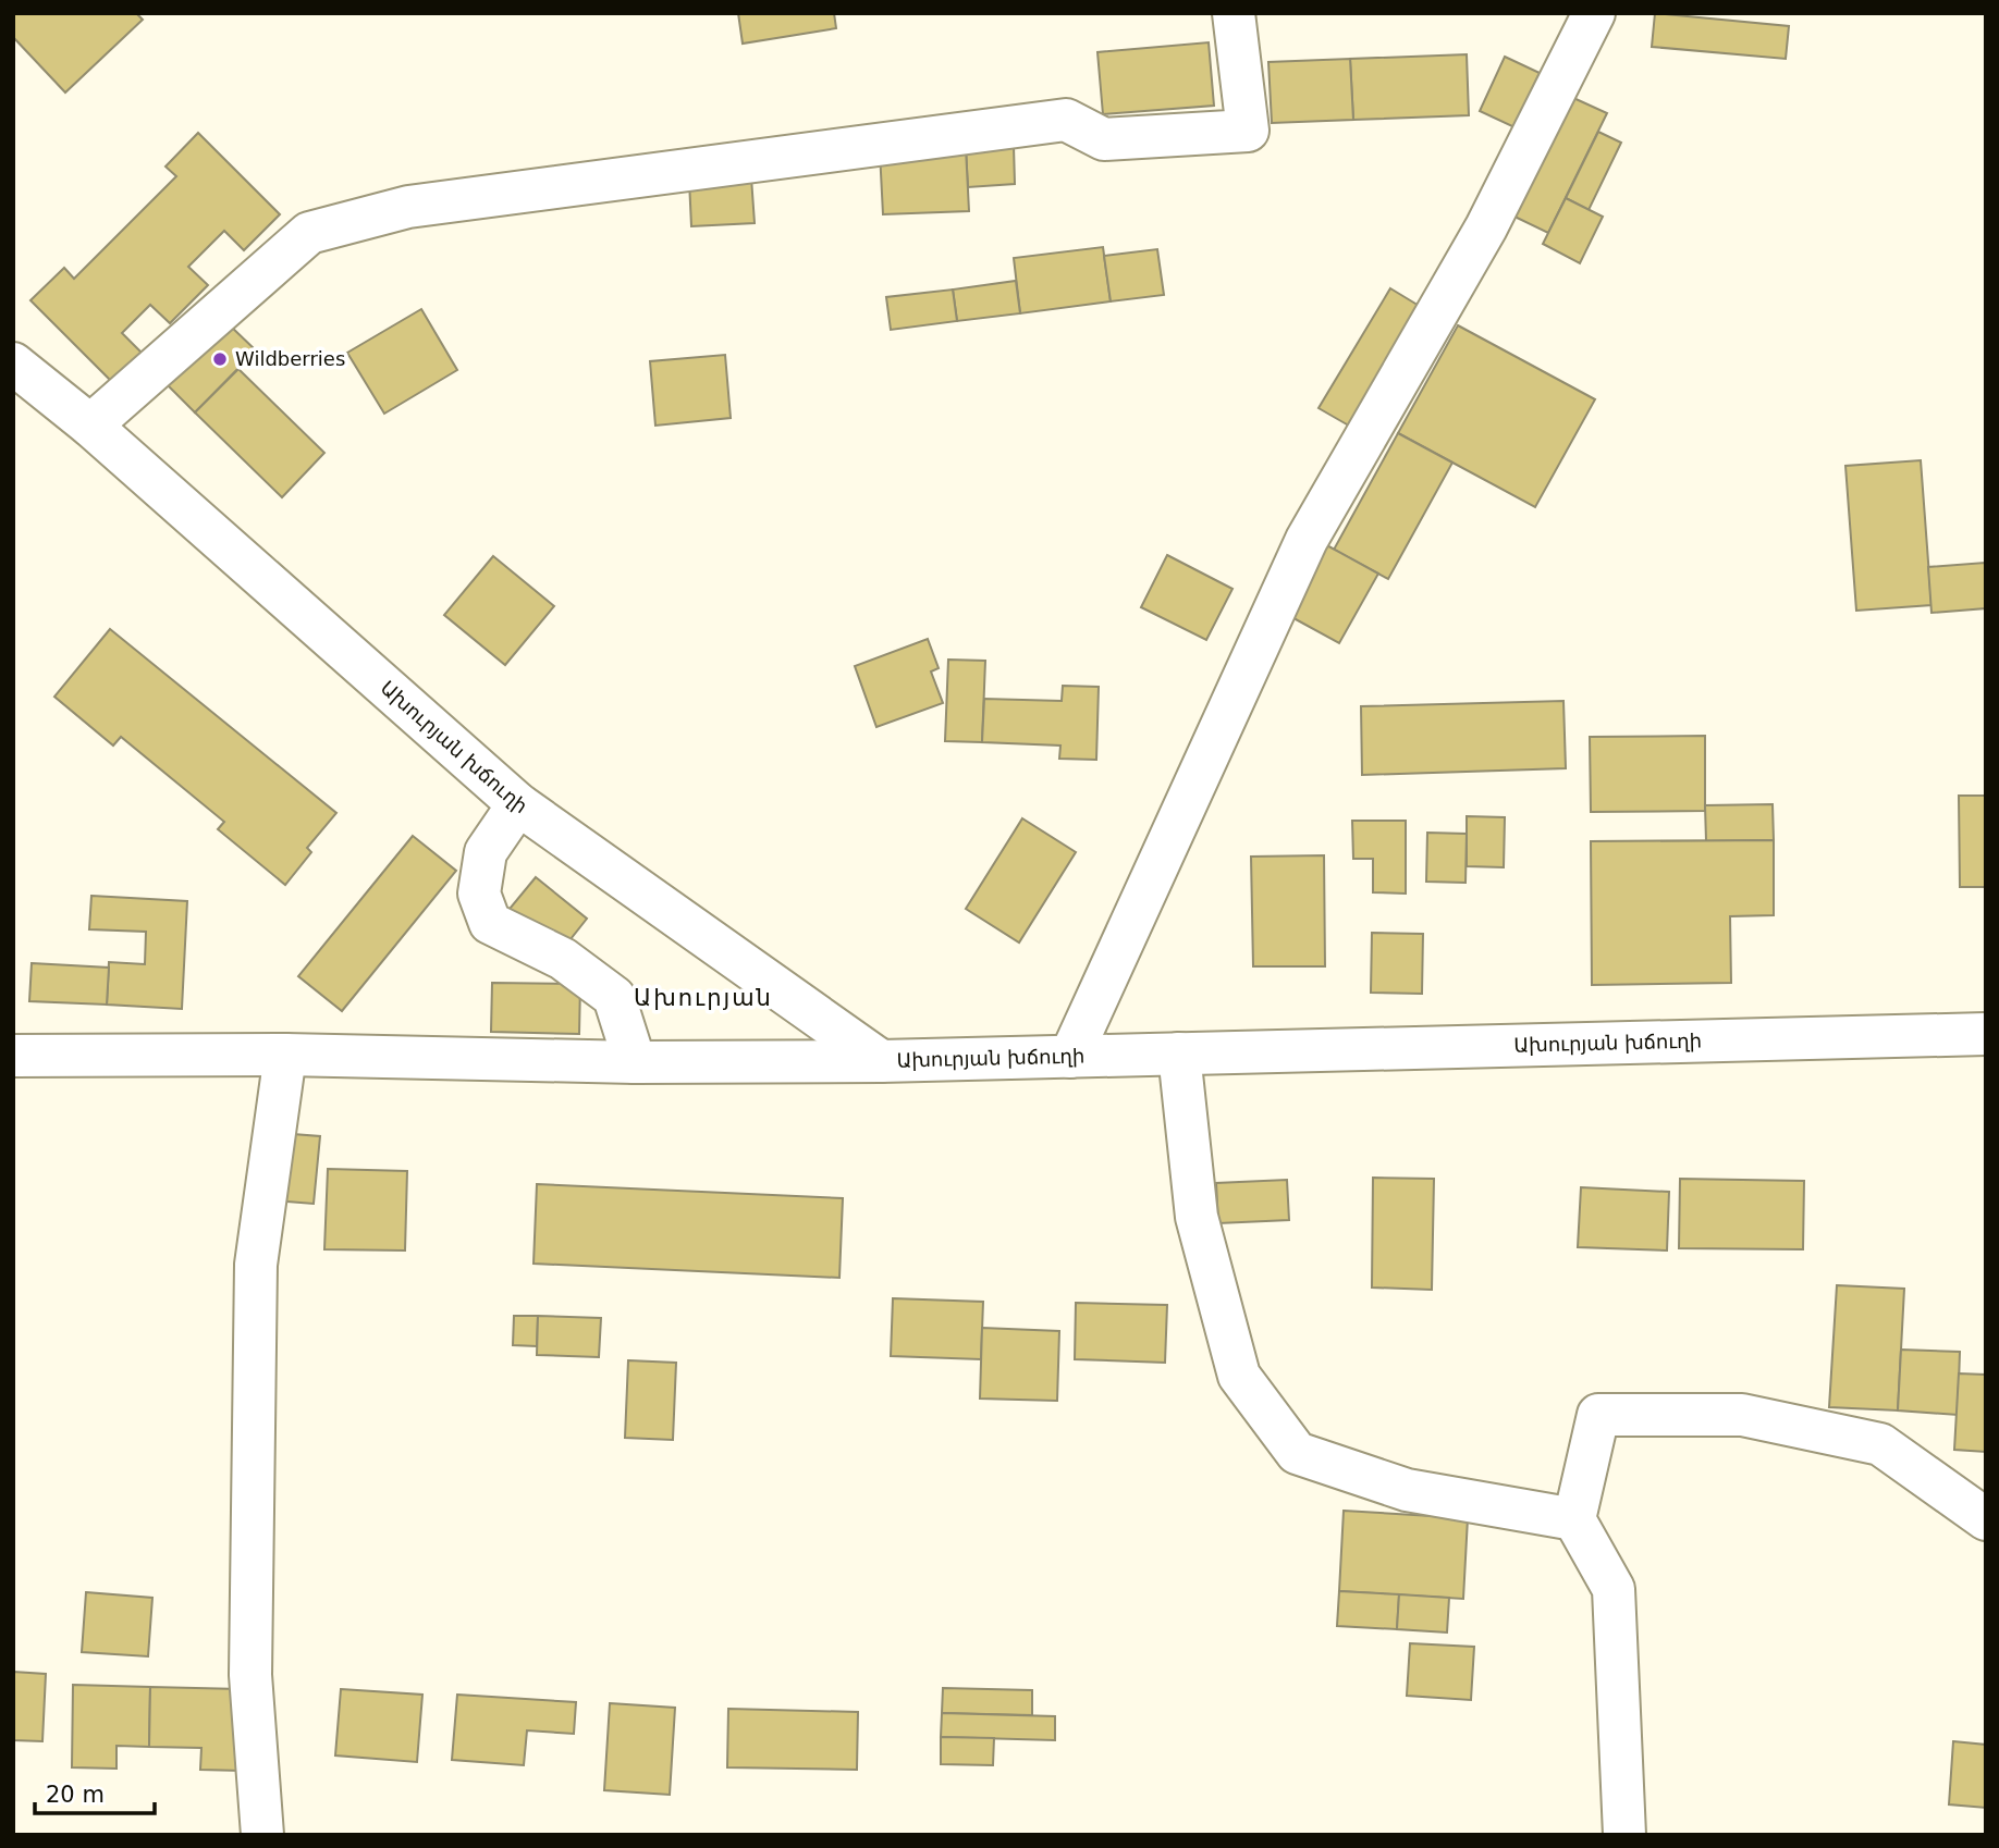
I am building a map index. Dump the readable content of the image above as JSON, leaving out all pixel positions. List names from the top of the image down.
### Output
{
  "streets": {
    "street": ["Ախուրյան խճուղի"]
  },
  "districts": ["Ախուրյան"],
  "places": ["Wildberries"],
  "scale_bar": "20 m"
}
